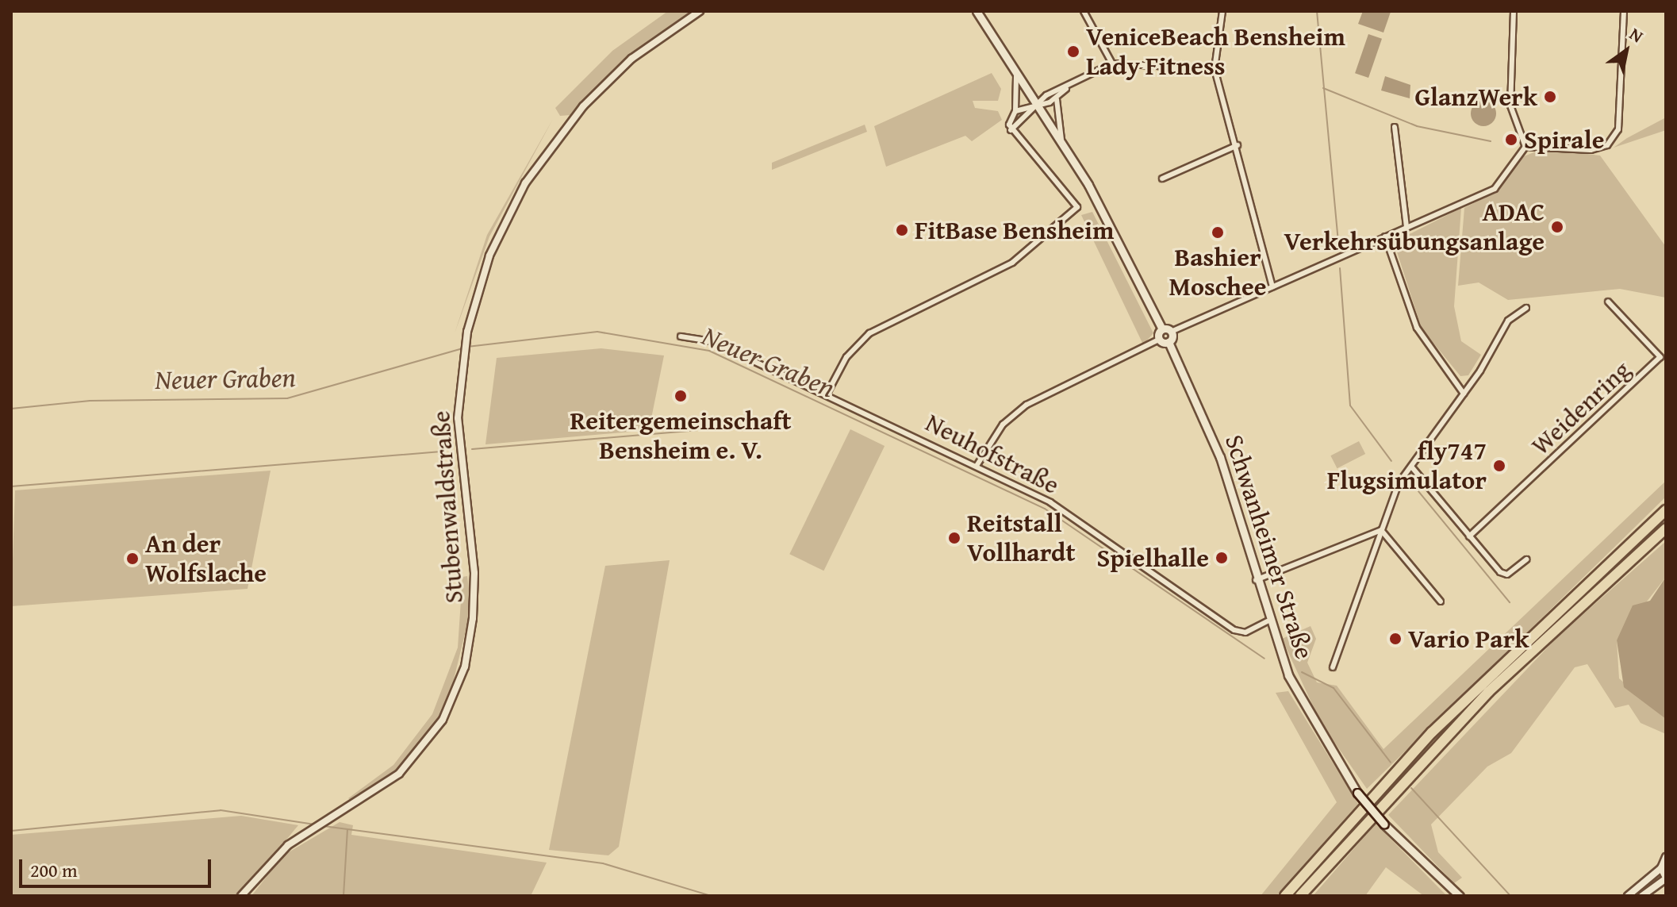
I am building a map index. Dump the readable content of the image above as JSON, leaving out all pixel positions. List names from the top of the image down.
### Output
{
  "streets": {
    "main road": ["Schwanheimer Straße"],
    "street": ["Weidenring", "Neuhofstraße", "Stubenwaldstraße"]
  },
  "crossings": [
    ["Neuhofstraße", "Schwanheimer Straße"]
  ],
  "water": ["Neuer Graben"],
  "places": [
    "VeniceBeach Bensheim Lady Fitness",
    "GlanzWerk",
    "Spirale",
    "ADAC Verkehrsübungsanlage",
    "FitBase Bensheim",
    "Bashier Moschee",
    "Reitergemeinschaft Bensheim e. V.",
    "fly747 Flugsimulator",
    "Reitstall Vollhardt",
    "Spielhalle",
    "An der Wolfslache",
    "Vario Park"
  ],
  "scale_bar": "200 m",
  "north": "top right"
}
